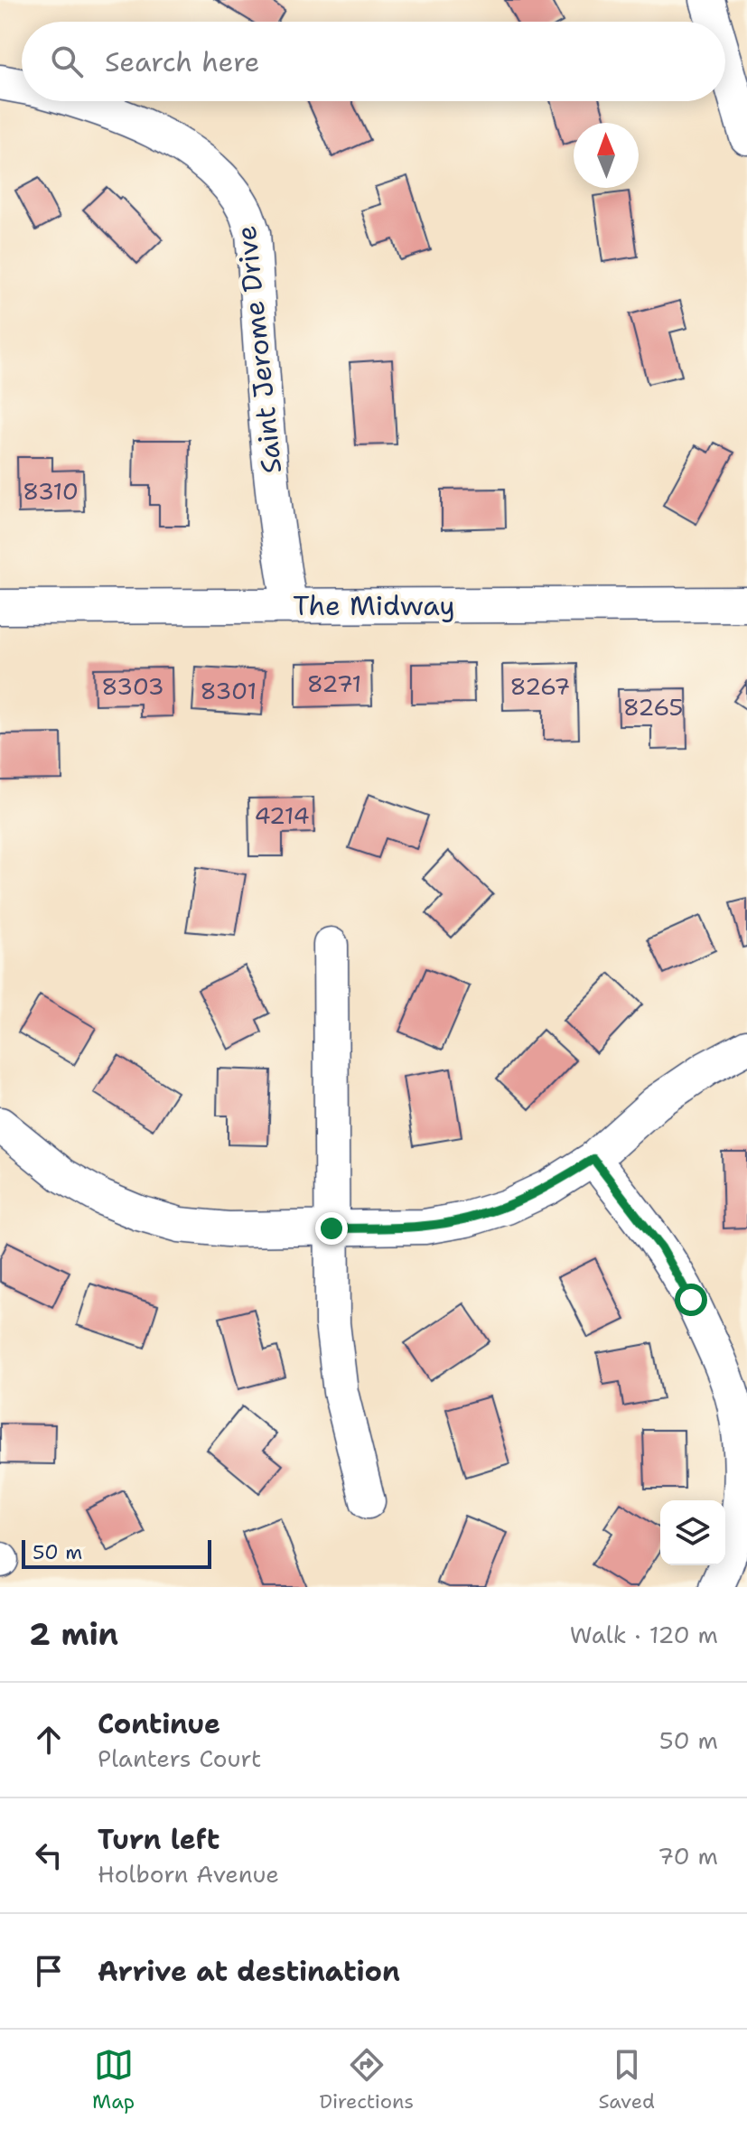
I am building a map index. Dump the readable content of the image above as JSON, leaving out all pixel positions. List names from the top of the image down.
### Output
{
  "streets": {
    "street": ["Saint Jerome Drive", "The Midway"]
  },
  "crossings": [
    ["Saint Jerome Drive", "The Midway"]
  ],
  "house_numbers": [
    "8310",
    "8271",
    "8303",
    "8267",
    "8301",
    "8265",
    "4214"
  ],
  "scale_bar": "50 m",
  "north": "top",
  "page": {
    "search": "Search here",
    "scale": "50 m",
    "heading": ["2 min", "Walk · 120 m"],
    "list": [
      ["Continue", "Planters Court", "50 m"],
      ["Turn left", "Holborn Avenue", "70 m"],
      "Arrive at destination"
    ],
    "nav": ["Map", "Directions", "Saved"]
  }
}
